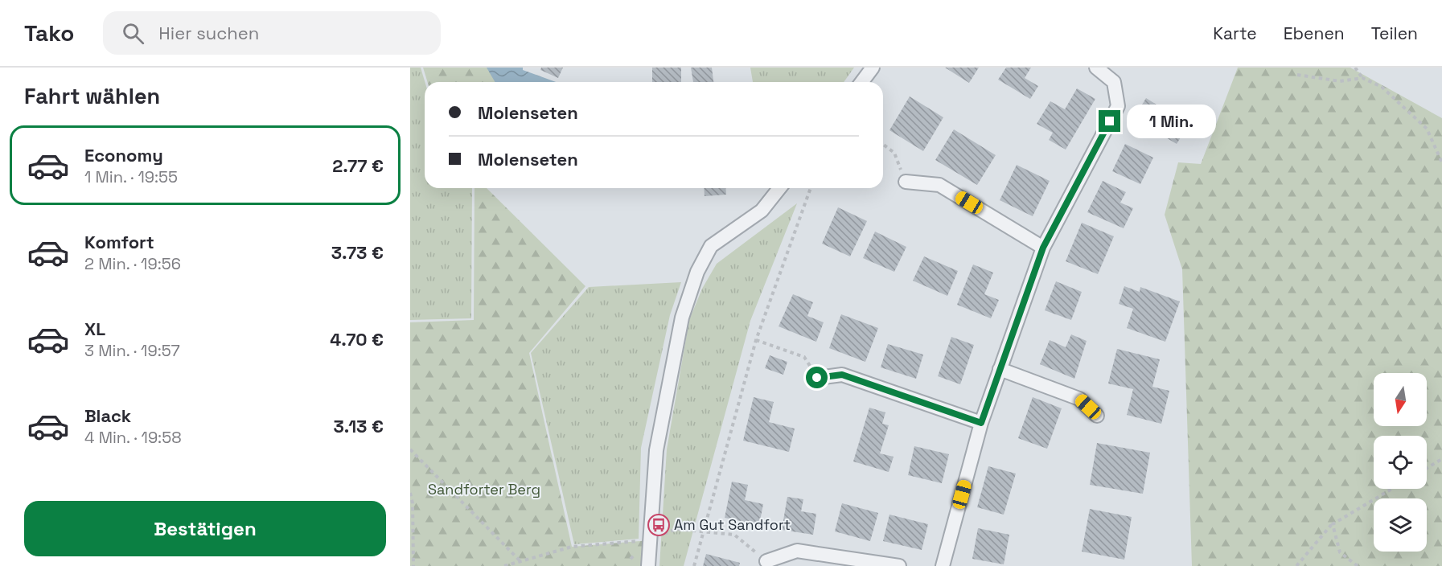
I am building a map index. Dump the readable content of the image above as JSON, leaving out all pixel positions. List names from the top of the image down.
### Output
{
  "parks": ["Sandforter Berg"],
  "places": {
    "bus stop": ["Am Gut Sandfort"]
  },
  "north": "bottom",
  "page": {
    "header": "Tako",
    "search": "Hier suchen",
    "nav": ["Karte", "Ebenen", "Teilen"],
    "heading": "Fahrt wählen",
    "banner": ["Molenseten", "Molenseten"],
    "bubble": "1 Min.",
    "list": [
      {
        "name": "Economy",
        "note": "1 Min. · 19:55",
        "value": "2.77 €"
      },
      {
        "name": "Komfort",
        "note": "2 Min. · 19:56",
        "value": "3.73 €"
      },
      {
        "name": "XL",
        "note": "3 Min. · 19:57",
        "value": "4.70 €"
      },
      {
        "name": "Black",
        "note": "4 Min. · 19:58",
        "value": "3.13 €"
      }
    ],
    "buttons": "Bestätigen"
  }
}
